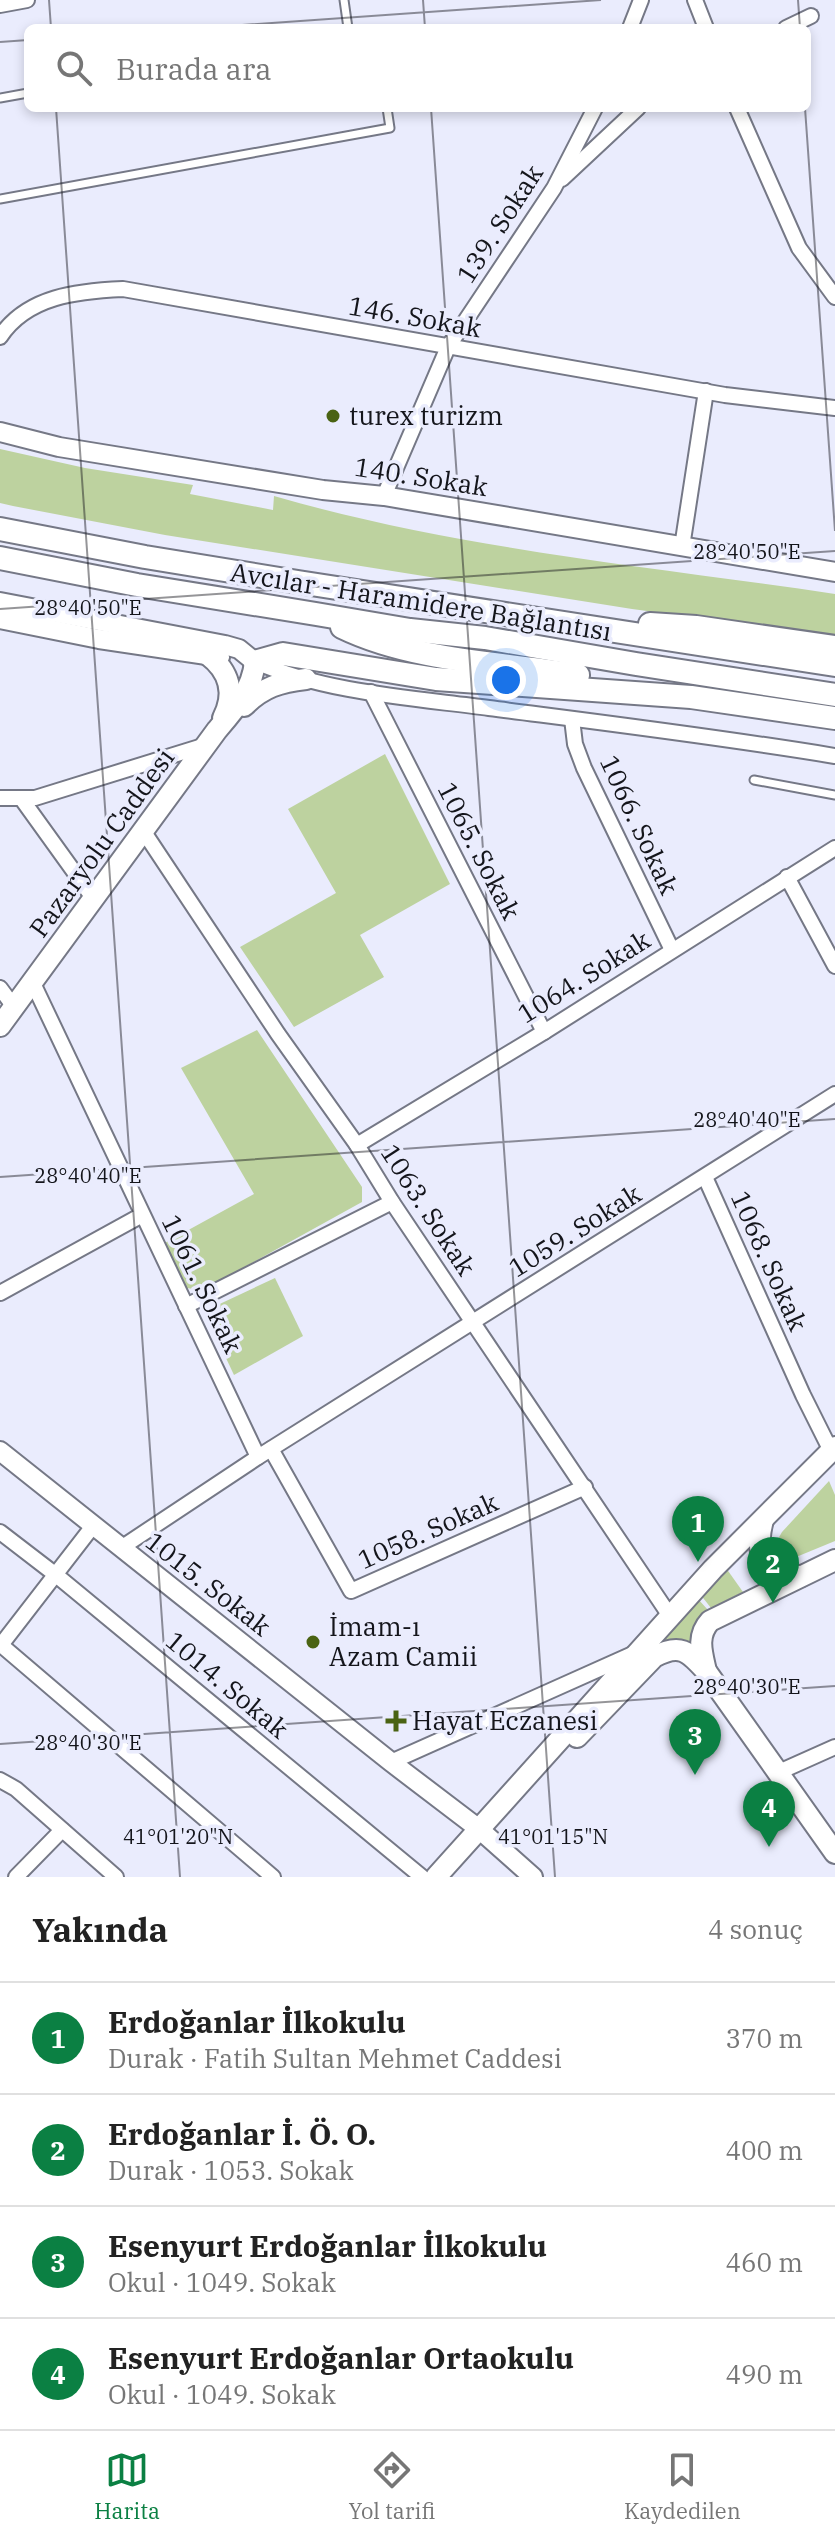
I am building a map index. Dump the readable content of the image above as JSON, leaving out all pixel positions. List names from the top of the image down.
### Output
{
  "streets": {
    "highway": ["Avcılar - Haramidere Bağlantısı"],
    "main road": ["Pazaryolu Caddesi"],
    "street": [
      "139. Sokak",
      "146. Sokak",
      "140. Sokak",
      "1066. Sokak",
      "1065. Sokak",
      "1064. Sokak",
      "1063. Sokak",
      "1059. Sokak",
      "1068. Sokak",
      "1061. Sokak",
      "1058. Sokak",
      "1015. Sokak",
      "1014. Sokak"
    ]
  },
  "crossings": [
    ["139. Sokak", "146. Sokak"],
    ["139. Sokak", "140. Sokak"],
    ["1066. Sokak", "1064. Sokak"],
    ["Pazaryolu Caddesi", "1063. Sokak"],
    ["Pazaryolu Caddesi", "1061. Sokak"],
    ["1065. Sokak", "1064. Sokak"],
    ["1064. Sokak", "1063. Sokak"],
    ["1063. Sokak", "1059. Sokak"],
    ["1063. Sokak", "1058. Sokak"],
    ["1059. Sokak", "1068. Sokak"],
    ["1059. Sokak", "1061. Sokak"],
    ["1059. Sokak", "1058. Sokak"],
    ["1061. Sokak", "1058. Sokak"]
  ],
  "places": {
    "other": ["turex turizm", "İmam-ı Azam Camii"],
    "health": ["Hayat Eczanesi"]
  },
  "page": {
    "search": "Burada ara",
    "pins": [
      "1",
      "2",
      "3",
      "4"
    ],
    "heading": ["Yakında", "4 sonuç"],
    "list": [
      {
        "mark": "1",
        "name": "Erdoğanlar İlkokulu",
        "note": "Durak · Fatih Sultan Mehmet Caddesi",
        "value": "370 m"
      },
      {
        "mark": "2",
        "name": "Erdoğanlar İ. Ö. O.",
        "note": "Durak · 1053. Sokak",
        "value": "400 m"
      },
      {
        "mark": "3",
        "name": "Esenyurt Erdoğanlar İlkokulu",
        "note": "Okul · 1049. Sokak",
        "value": "460 m"
      },
      {
        "mark": "4",
        "name": "Esenyurt Erdoğanlar Ortaokulu",
        "note": "Okul · 1049. Sokak",
        "value": "490 m"
      }
    ],
    "nav": ["Harita", "Yol tarifi", "Kaydedilen"]
  },
  "coordinates": [
    "28°40'50\"E",
    "28°40'40\"E",
    "28°40'30\"E",
    "41°01'20\"N",
    "41°01'15\"N"
  ]
}
